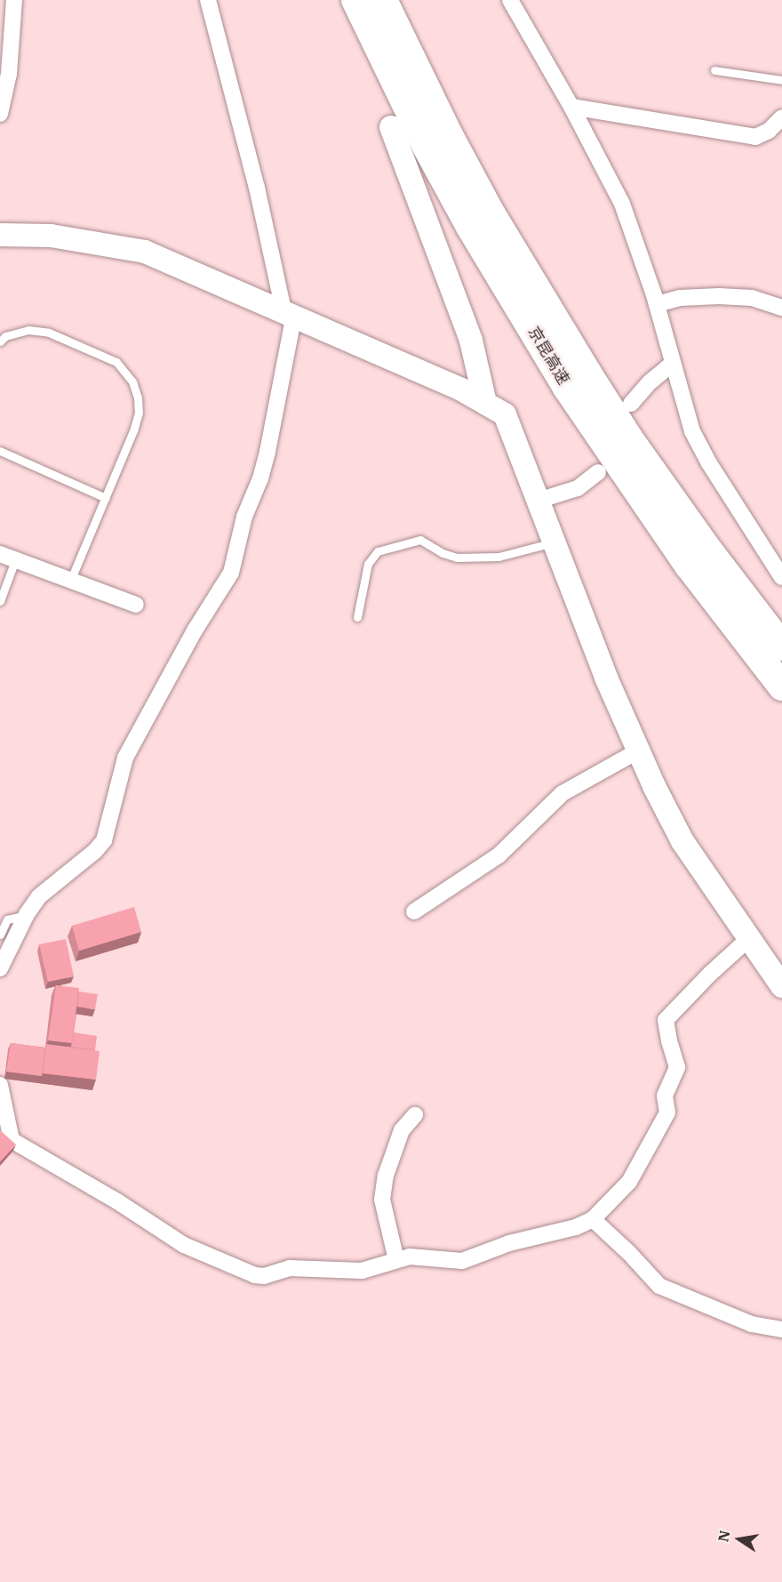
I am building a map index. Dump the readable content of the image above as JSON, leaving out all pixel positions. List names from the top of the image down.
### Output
{
  "streets": {
    "highway": ["京昆高速"]
  },
  "north": "left"
}
